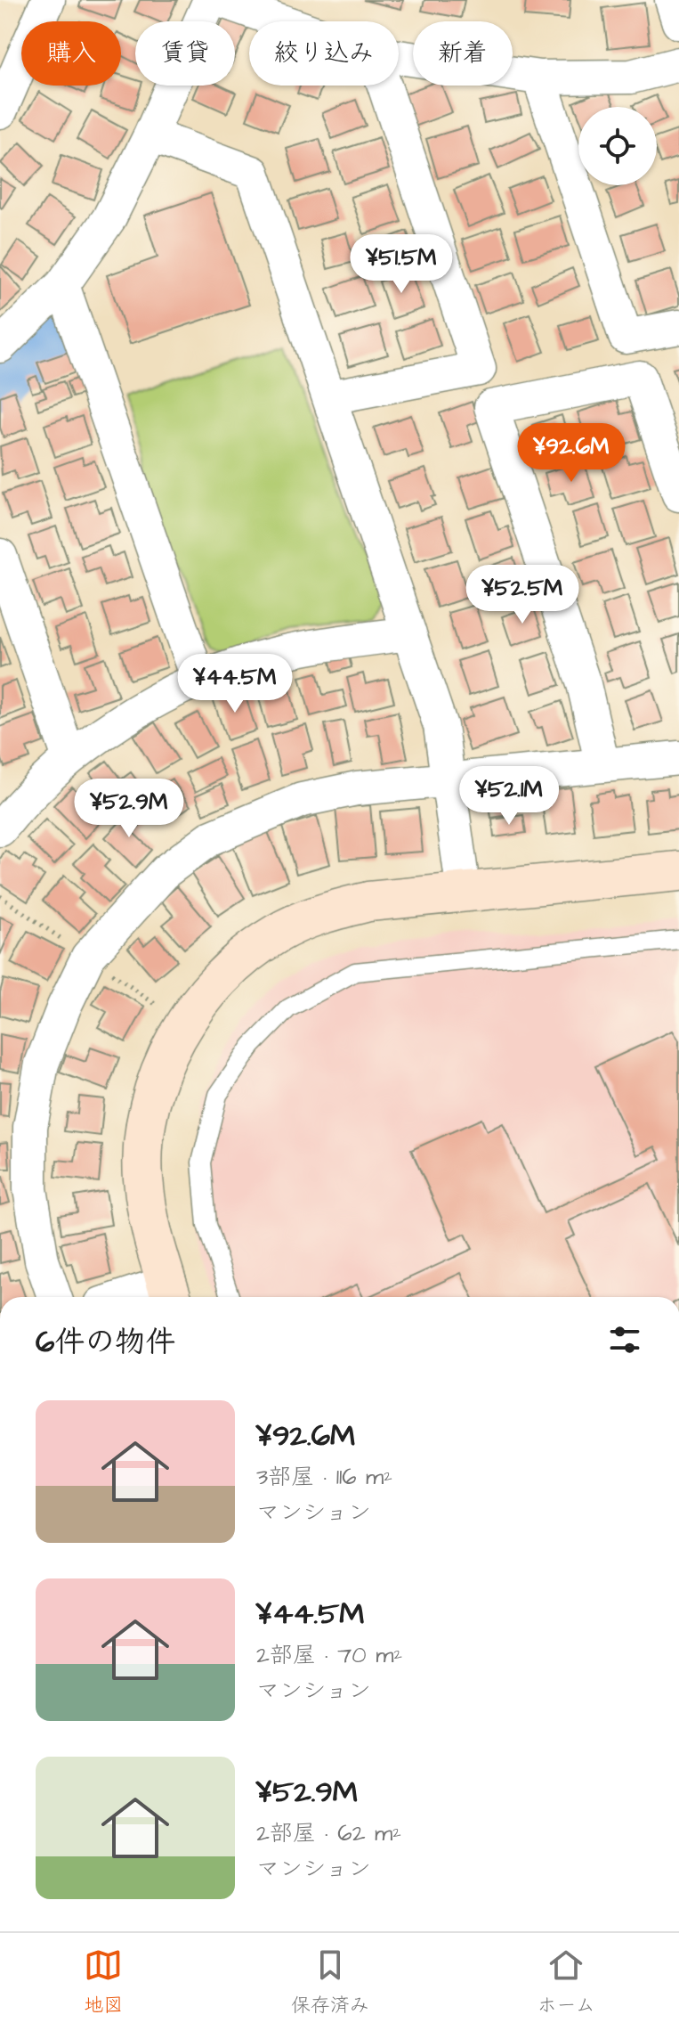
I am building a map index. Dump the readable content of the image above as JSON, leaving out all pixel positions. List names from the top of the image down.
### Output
{
  "page": {
    "chip": [
      "購入",
      "賃貸",
      "絞り込み",
      "新着"
    ],
    "price": [
      "¥51.5M",
      "¥92.6M",
      "¥52.5M",
      "¥44.5M",
      "¥52.1M",
      "¥52.9M"
    ],
    "heading": "6件の物件",
    "list": [
      {
        "name": "¥92.6M",
        "note": "3部屋 · 116 m² · マンション"
      },
      {
        "name": "¥44.5M",
        "note": "2部屋 · 70 m² · マンション"
      },
      {
        "name": "¥52.9M",
        "note": "2部屋 · 62 m² · マンション"
      }
    ],
    "tabs": ["地図", "保存済み", "ホーム"]
  }
}
